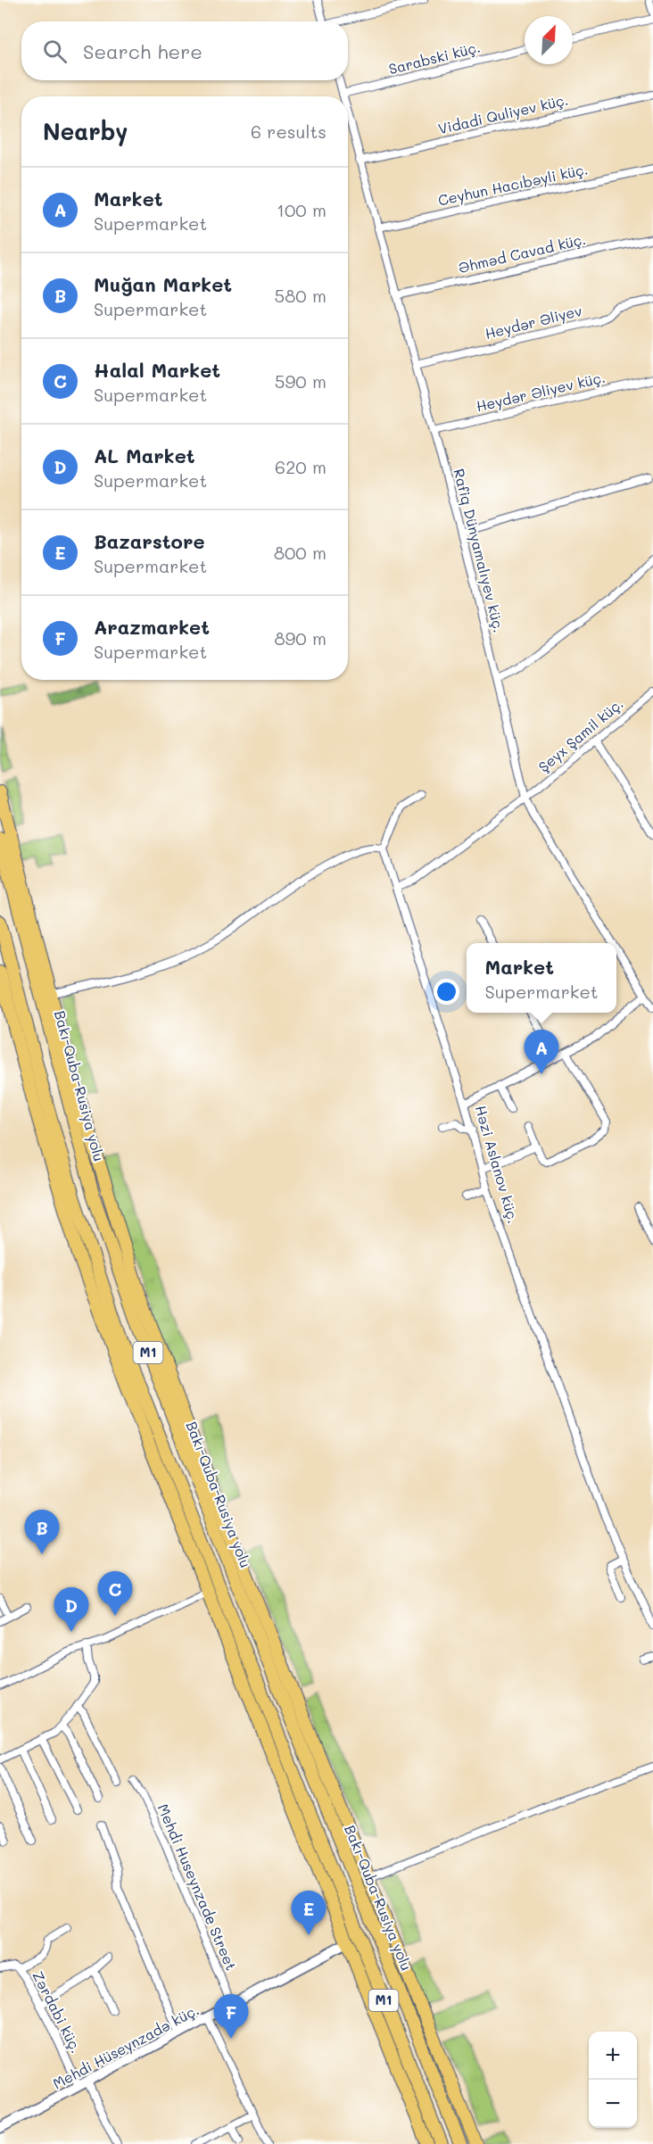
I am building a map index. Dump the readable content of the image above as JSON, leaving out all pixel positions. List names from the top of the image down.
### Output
{
  "streets": {
    "highway": ["Bakı-Quba-Rusiya yolu", "M1"],
    "street": [
      "Sarabski küç.",
      "Vidadi Quliyev küç.",
      "Ceyhun Hacıbəyli küç.",
      "Əhməd Cavad küç.",
      "Heydər Əliyev",
      "Heydər Əliyev küç.",
      "Rafiq Dünyamalıyev küç.",
      "Şeyx Şamil küç.",
      "Həzi Aslanov küç.",
      "Mehdi Huseynzadе Street",
      "Zərdabi küç.",
      "Mehdi Hüseynzadə küç."
    ]
  },
  "crossings": [
    ["Sarabski küç.", "Rafiq Dünyamalıyev küç."],
    ["Vidadi Quliyev küç.", "Rafiq Dünyamalıyev küç."],
    ["Ceyhun Hacıbəyli küç.", "Rafiq Dünyamalıyev küç."],
    ["Əhməd Cavad küç.", "Rafiq Dünyamalıyev küç."],
    ["Heydər Əliyev", "Rafiq Dünyamalıyev küç."],
    ["Heydər Əliyev küç.", "Rafiq Dünyamalıyev küç."],
    ["Rafiq Dünyamalıyev küç.", "Şeyx Şamil küç."],
    ["Şeyx Şamil küç.", "Həzi Aslanov küç."],
    ["Mehdi Huseynzadе Street", "Mehdi Hüseynzadə küç."],
    ["Zərdabi küç.", "Mehdi Hüseynzadə küç."]
  ],
  "north": "top right",
  "page": {
    "search": "Search here",
    "heading": ["Nearby", "6 results"],
    "list": [
      {
        "mark": "A",
        "name": "Market",
        "note": "Supermarket",
        "value": "100 m"
      },
      {
        "mark": "B",
        "name": "Muğan Market",
        "note": "Supermarket",
        "value": "580 m"
      },
      {
        "mark": "C",
        "name": "Halal Market",
        "note": "Supermarket",
        "value": "590 m"
      },
      {
        "mark": "D",
        "name": "AL Market",
        "note": "Supermarket",
        "value": "620 m"
      },
      {
        "mark": "E",
        "name": "Bazarstore",
        "note": "Supermarket",
        "value": "800 m"
      },
      {
        "mark": "F",
        "name": "Arazmarket",
        "note": "Supermarket",
        "value": "890 m"
      }
    ],
    "popup": ["Market", "Supermarket"],
    "pins": [
      "A",
      "B",
      "C",
      "D",
      "E",
      "F"
    ],
    "map_buttons": ["+", "−"]
  }
}
